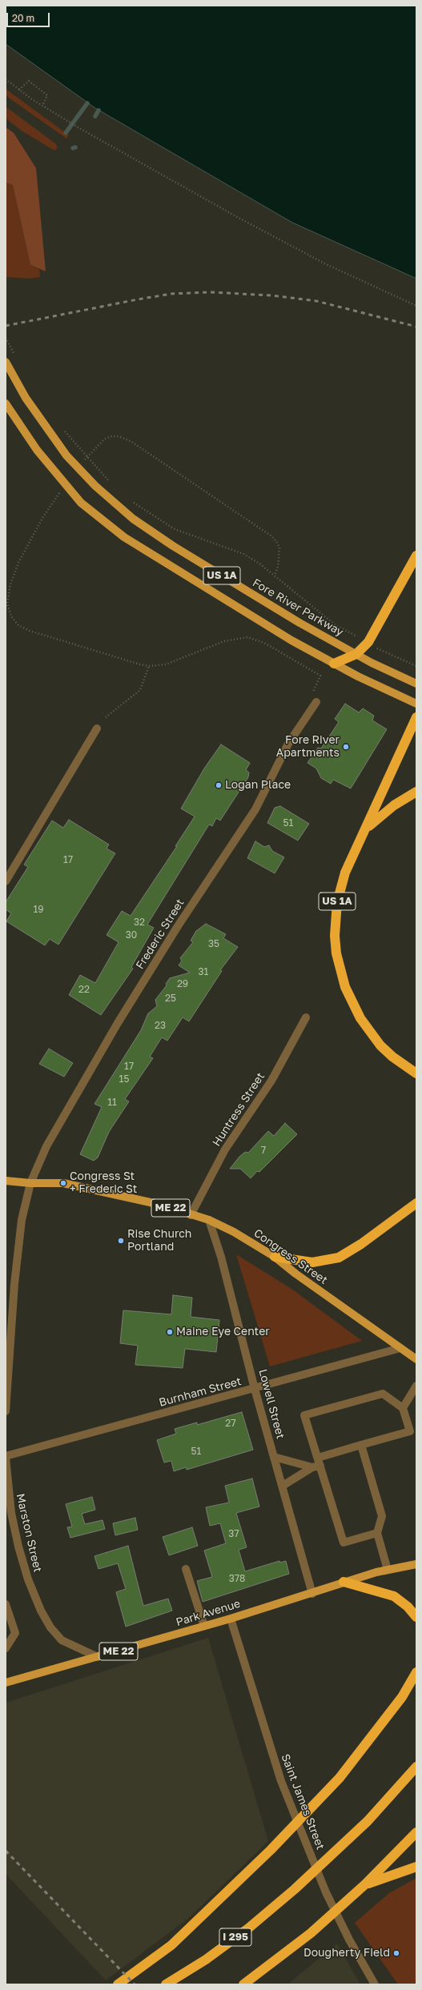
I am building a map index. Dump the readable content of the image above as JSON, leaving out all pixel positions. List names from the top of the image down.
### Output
{
  "streets": {
    "highway": ["US 1A", "I 295"],
    "main road": [
      "Fore River Parkway",
      "ME 22",
      "Congress Street",
      "Park Avenue"
    ],
    "street": [
      "Frederic Street",
      "Huntress Street",
      "Burnham Street",
      "Lowell Street",
      "Marston Street",
      "Saint James Street"
    ]
  },
  "crossings": [
    ["Frederic Street", "Congress Street"],
    ["Huntress Street", "Congress Street"],
    ["Congress Street", "Burnham Street"],
    ["Congress Street", "Lowell Street"],
    ["Burnham Street", "Lowell Street"],
    ["Burnham Street", "Marston Street"],
    ["Lowell Street", "Park Avenue"],
    ["Marston Street", "Park Avenue"],
    ["Park Avenue", "Saint James Street"]
  ],
  "places": [
    "Fore River Apartments",
    "Logan Place",
    "Congress St + Frederic St",
    "Rise Church Portland",
    "Maine Eye Center",
    "Dougherty Field"
  ],
  "house_numbers": [
    "51",
    "17",
    "19",
    "32",
    "30",
    "35",
    "31",
    "29",
    "22",
    "25",
    "23",
    "17",
    "15",
    "11",
    "7",
    "27",
    "51",
    "37",
    "378"
  ],
  "scale_bar": "20 m"
}
